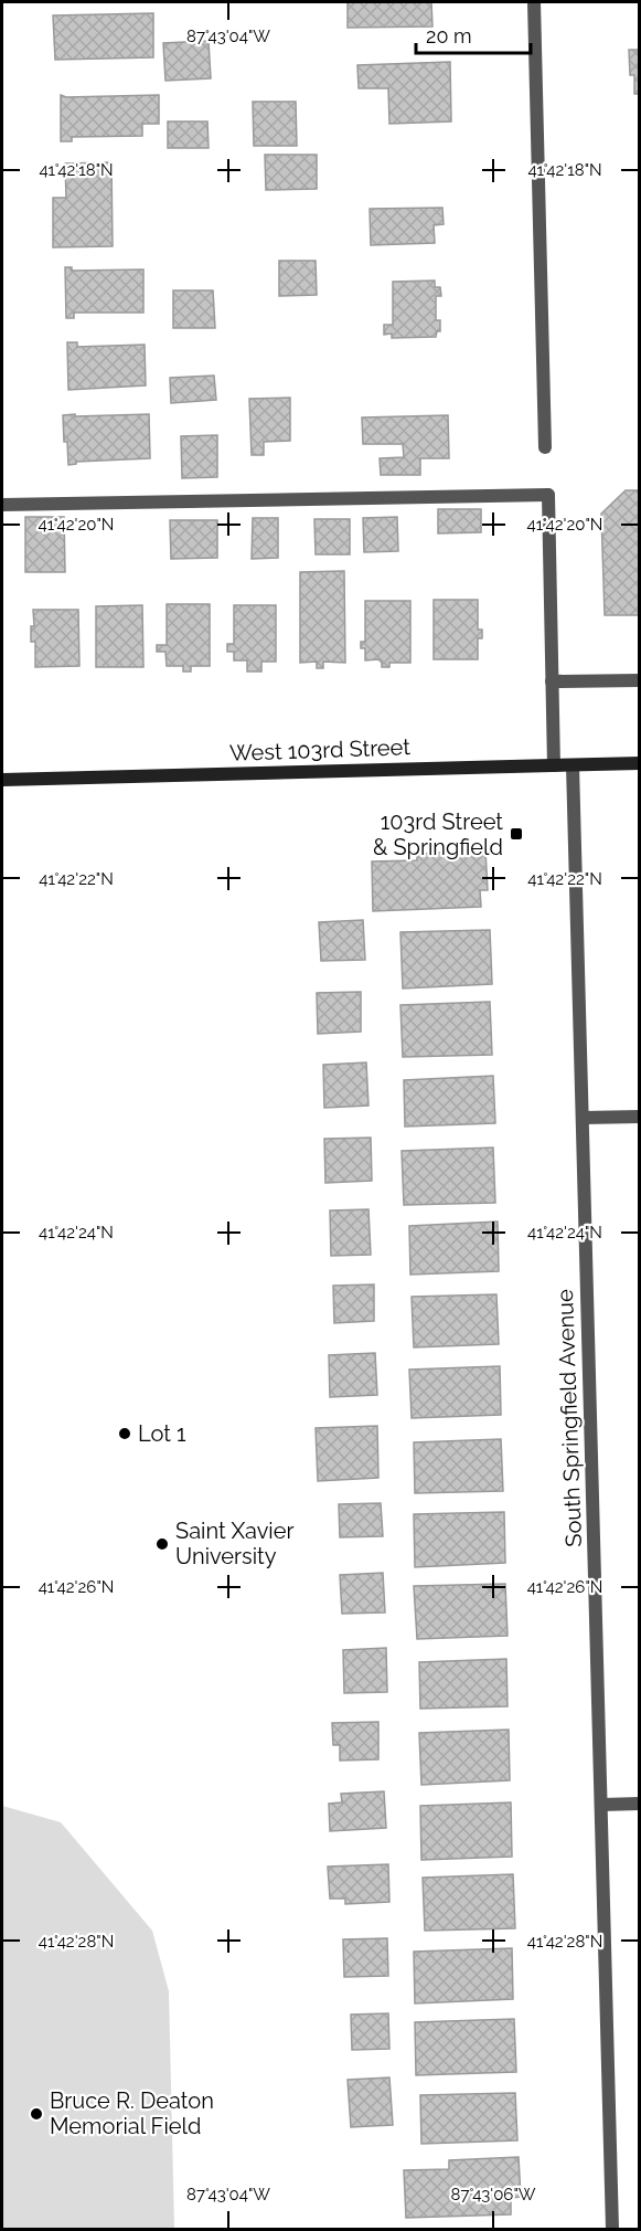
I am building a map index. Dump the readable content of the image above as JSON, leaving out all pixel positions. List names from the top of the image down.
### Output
{
  "streets": {
    "main road": ["West 103rd Street"],
    "street": ["South Springfield Avenue"]
  },
  "crossings": [
    ["West 103rd Street", "South Springfield Avenue"]
  ],
  "places": {
    "transit": ["103rd Street & Springfield"],
    "other": ["Lot 1", "Saint Xavier University", "Bruce R. Deaton Memorial Field"]
  },
  "scale_bar": "20 m",
  "coordinates": [
    "87°43'04\"W",
    "41°42'18\"N",
    "41°42'20\"N",
    "41°42'22\"N",
    "41°42'24\"N",
    "41°42'26\"N",
    "41°42'28\"N",
    "87°43'06\"W"
  ]
}
